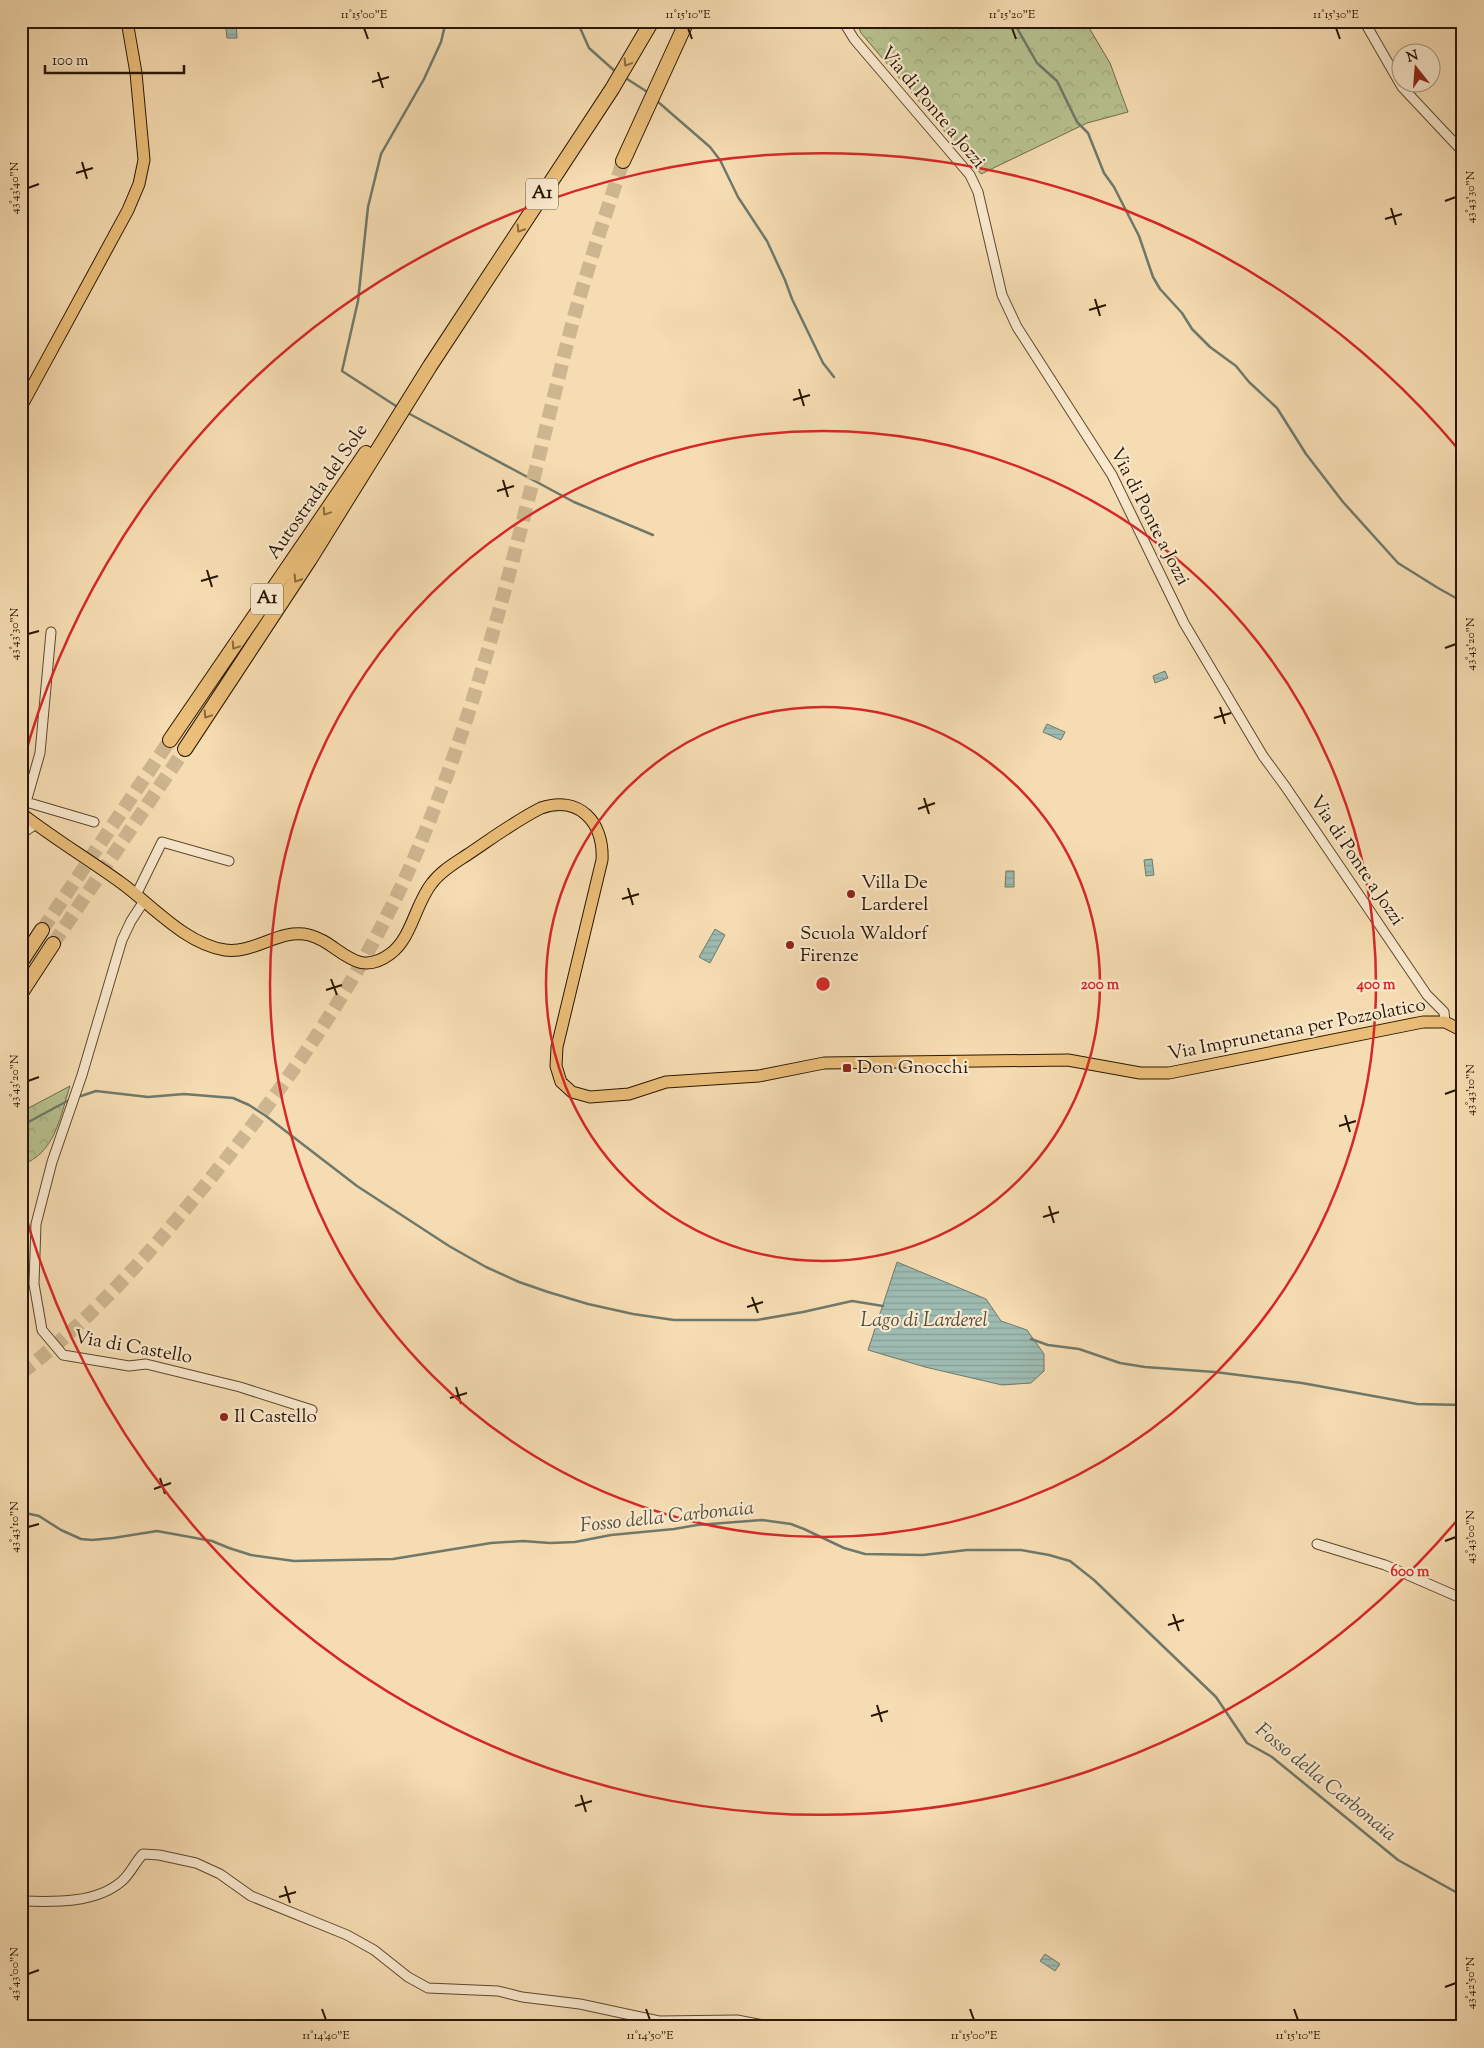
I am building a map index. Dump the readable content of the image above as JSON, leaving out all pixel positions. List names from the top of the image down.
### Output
{
  "streets": {
    "highway": ["A1", "Autostrada del Sole"],
    "main road": ["Via Imprunetana per Pozzolatico"],
    "street": ["Via di Ponte a Jozzi", "Via di Castello"]
  },
  "crossings": [
    ["Via di Ponte a Jozzi", "Via Imprunetana per Pozzolatico"],
    ["Via Imprunetana per Pozzolatico", "Via di Castello"]
  ],
  "one_way": ["Autostrada del Sole"],
  "water": ["Lago di Larderel", "Fosso della Carbonaia"],
  "places": {
    "other": ["Villa De Larderel", "Scuola Waldorf Firenze", "Il Castello"],
    "transit": ["Don Gnocchi"]
  },
  "scale_bar": "100 m",
  "north": "top",
  "coordinates": [
    "11°15'00\"E",
    "11°15'10\"E",
    "11°15'20\"E",
    "11°15'30\"E",
    "43°43'40\"N",
    "43°43'30\"N",
    "43°43'20\"N",
    "43°43'10\"N",
    "43°43'00\"N",
    "43°42'50\"N",
    "11°14'40\"E",
    "11°14'50\"E"
  ],
  "rings": ["200 m", "400 m", "600 m"]
}
